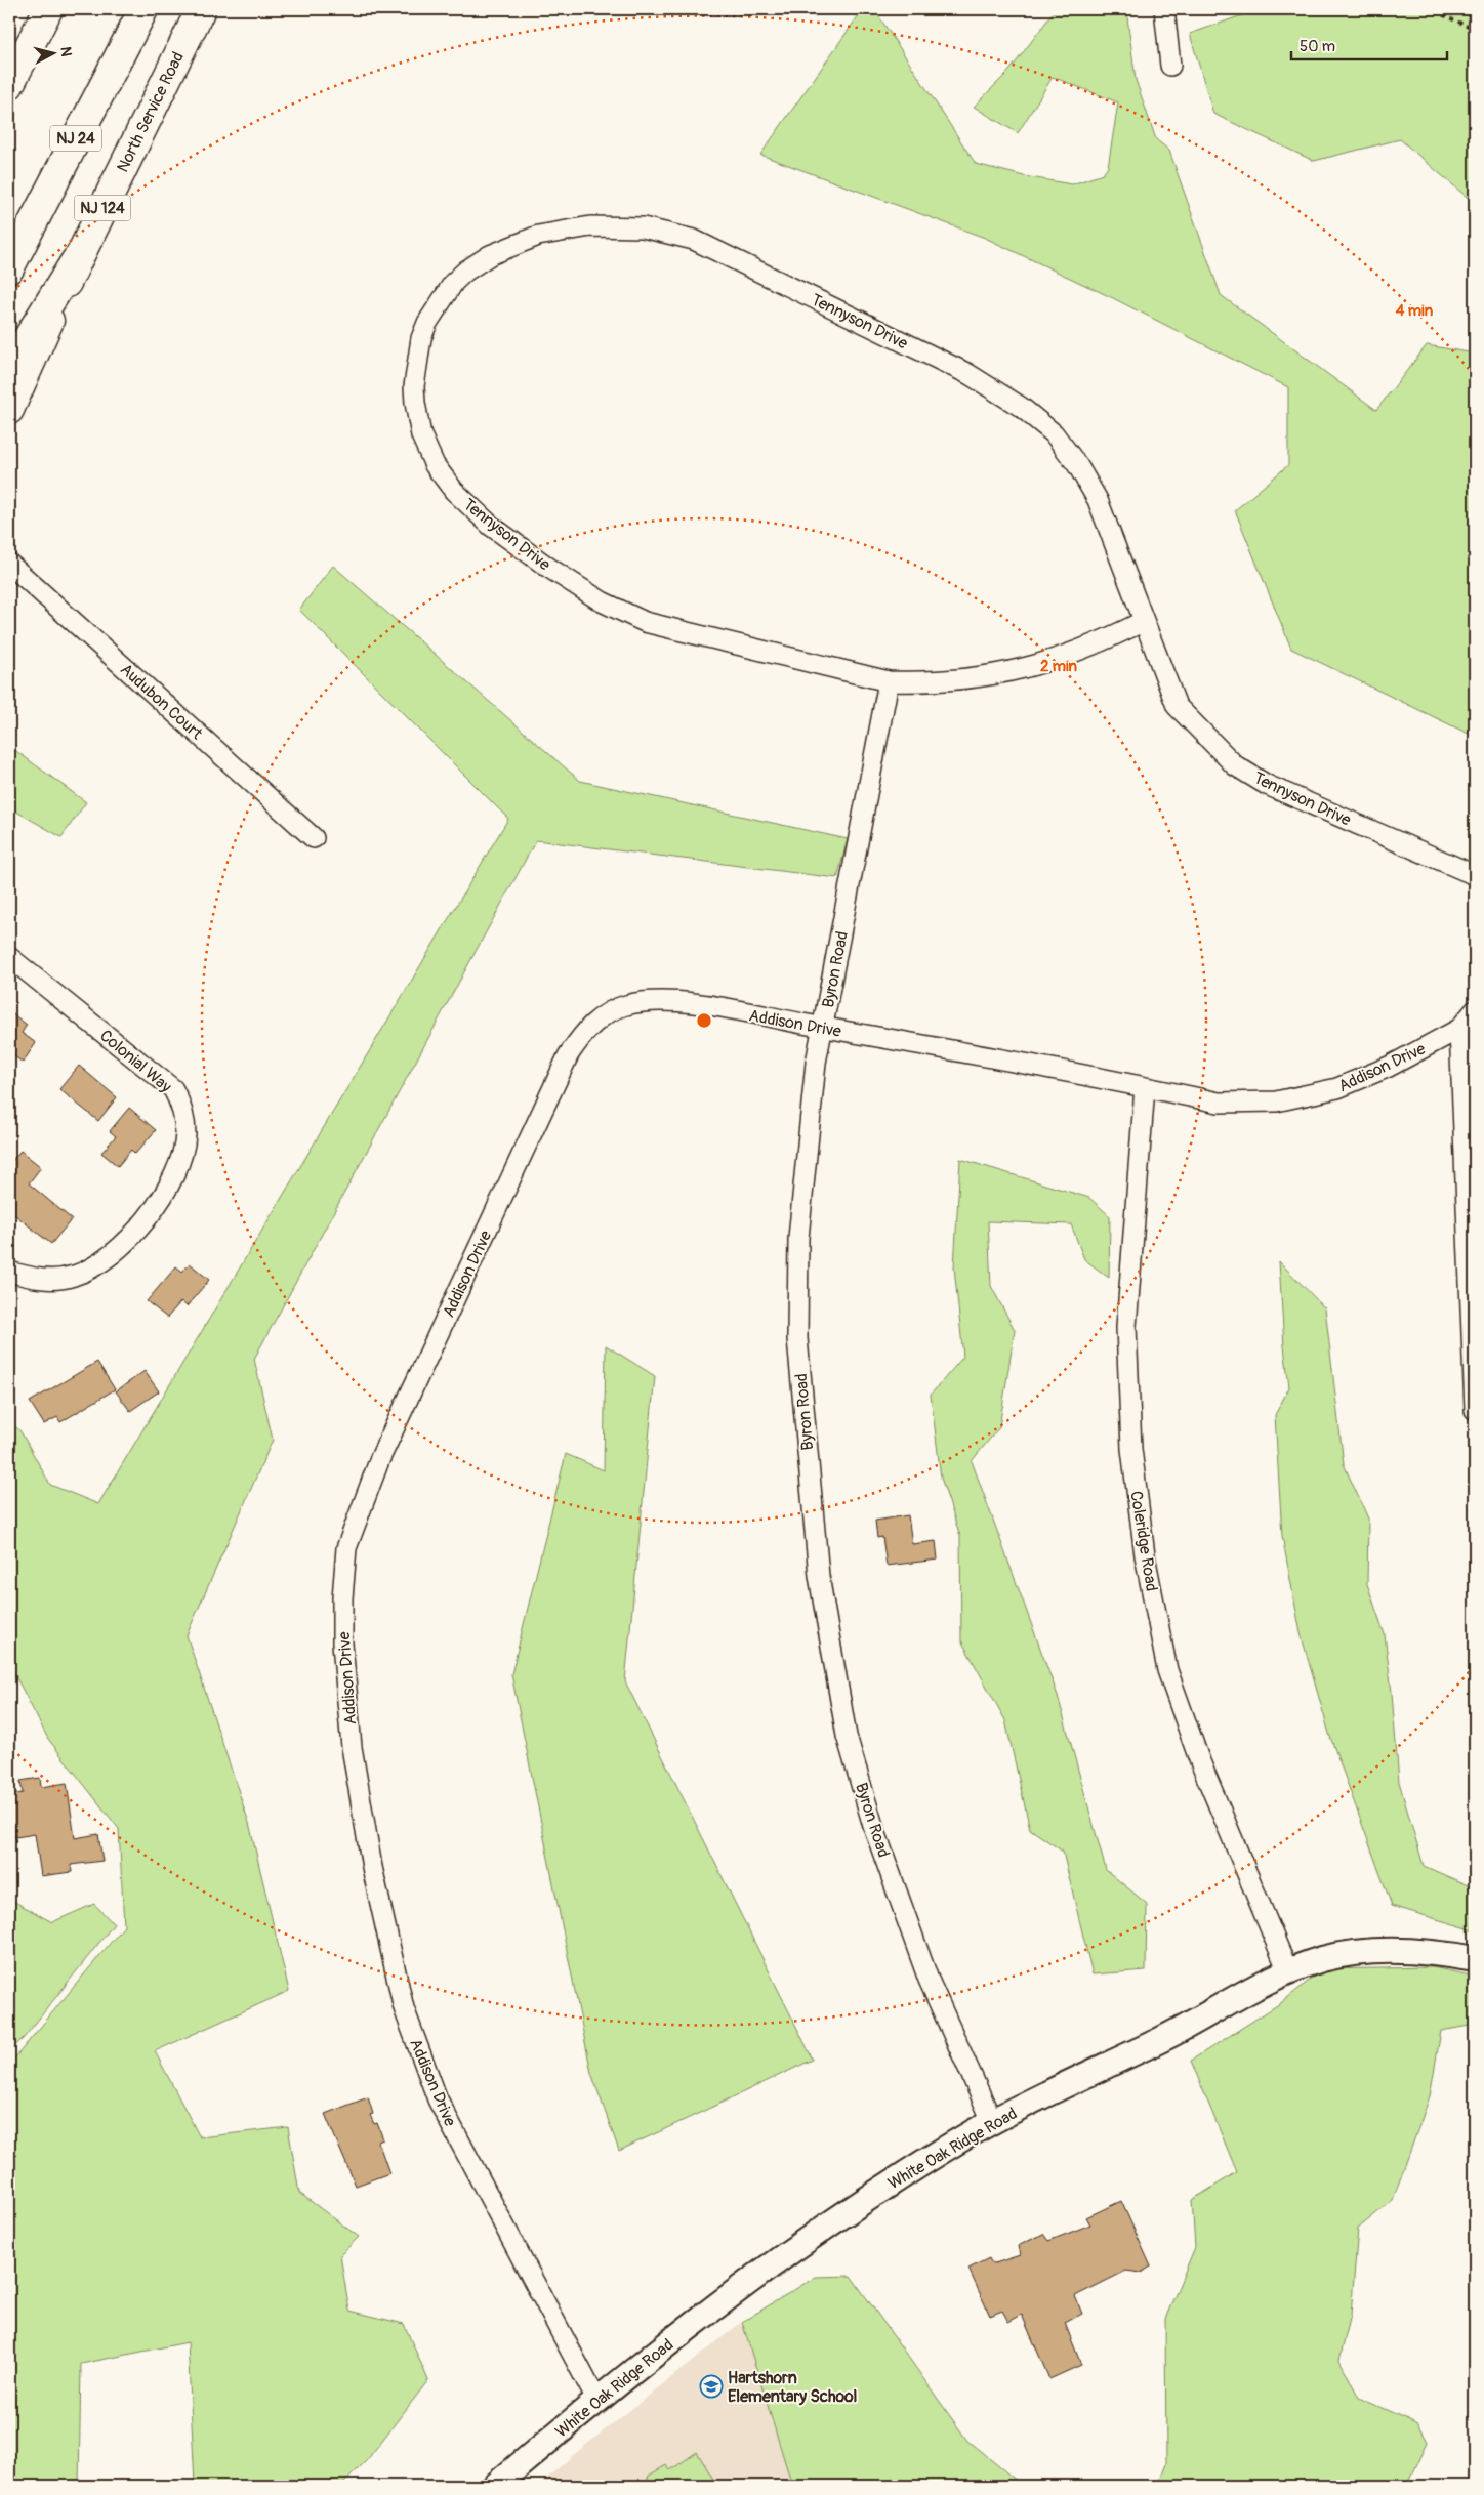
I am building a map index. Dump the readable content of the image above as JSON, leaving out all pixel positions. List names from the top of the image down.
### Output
{
  "streets": {
    "main road": ["North Service Road", "NJ 24", "NJ 124"],
    "street": [
      "Tennyson Drive",
      "Audubon Court",
      "Byron Road",
      "Addison Drive",
      "Colonial Way",
      "Coleridge Road",
      "White Oak Ridge Road"
    ]
  },
  "crossings": [
    ["Tennyson Drive", "Byron Road"],
    ["Byron Road", "Addison Drive"],
    ["Byron Road", "White Oak Ridge Road"],
    ["Addison Drive", "Coleridge Road"],
    ["Addison Drive", "White Oak Ridge Road"],
    ["Coleridge Road", "White Oak Ridge Road"]
  ],
  "places": {
    "school or university": ["Hartshorn Elementary School"]
  },
  "scale_bar": "50 m",
  "north": "right",
  "rings": ["4 min", "2 min"]
}
